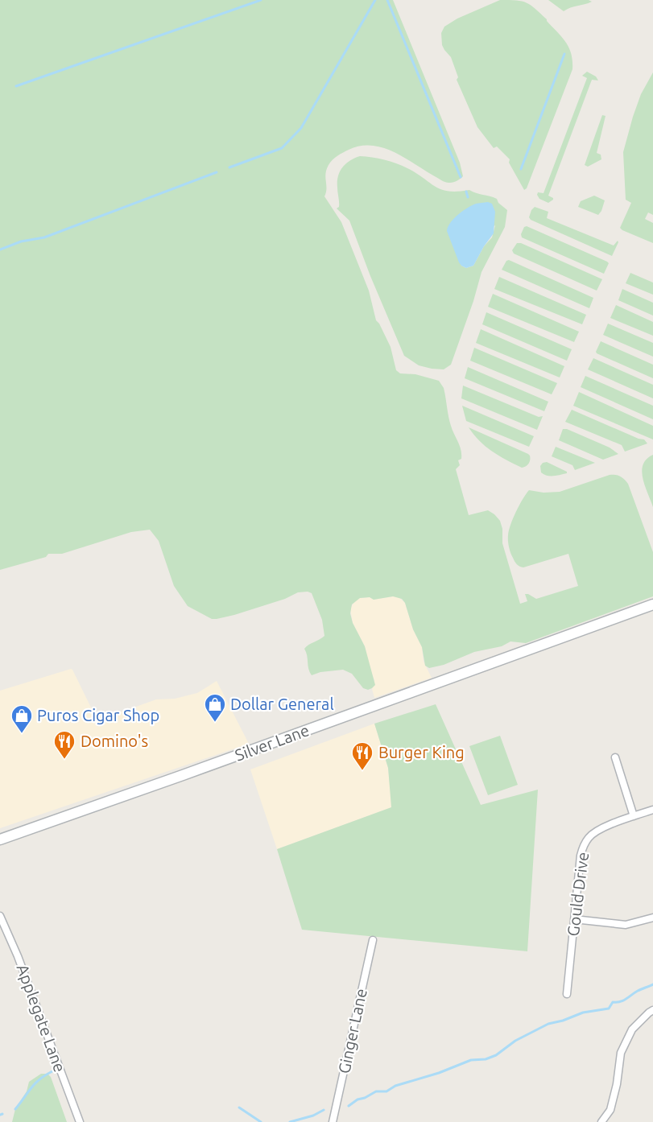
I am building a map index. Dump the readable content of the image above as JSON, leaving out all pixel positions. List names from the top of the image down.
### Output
{
  "streets": {
    "main road": ["Silver Lane"],
    "street": ["Gould Drive", "Applegate Lane", "Ginger Lane"]
  },
  "places": {
    "shop": ["Dollar General", "Puros Cigar Shop"],
    "restaurant": ["Domino's", "Burger King"]
  }
}
